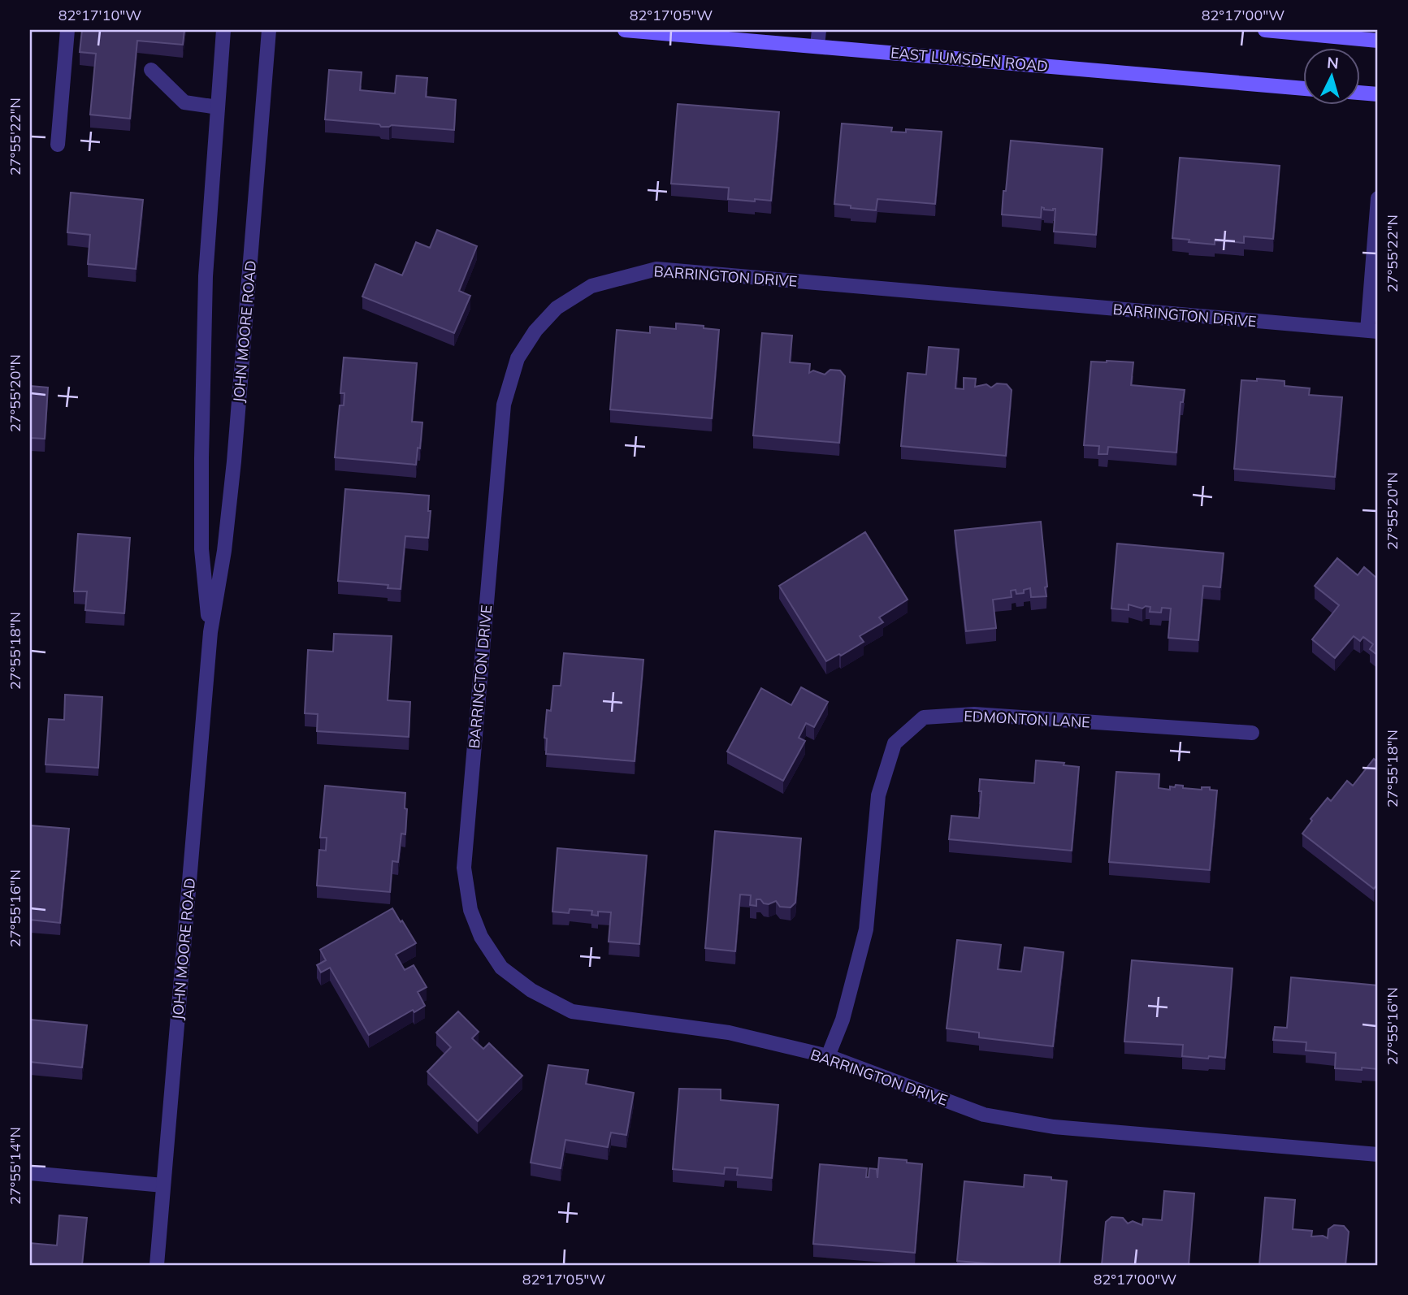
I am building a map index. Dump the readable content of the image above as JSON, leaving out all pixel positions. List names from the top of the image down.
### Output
{
  "streets": {
    "main road": ["EAST LUMSDEN ROAD"],
    "street": ["BARRINGTON DRIVE", "JOHN MOORE ROAD", "EDMONTON LANE"]
  },
  "crossings": [
    ["BARRINGTON DRIVE", "EDMONTON LANE"]
  ],
  "north": "top",
  "coordinates": [
    "82°17'10\"W",
    "82°17'05\"W",
    "82°17'00\"W",
    "27°55'22\"N",
    "27°55'20\"N",
    "27°55'18\"N",
    "27°55'16\"N",
    "27°55'14\"N"
  ]
}
